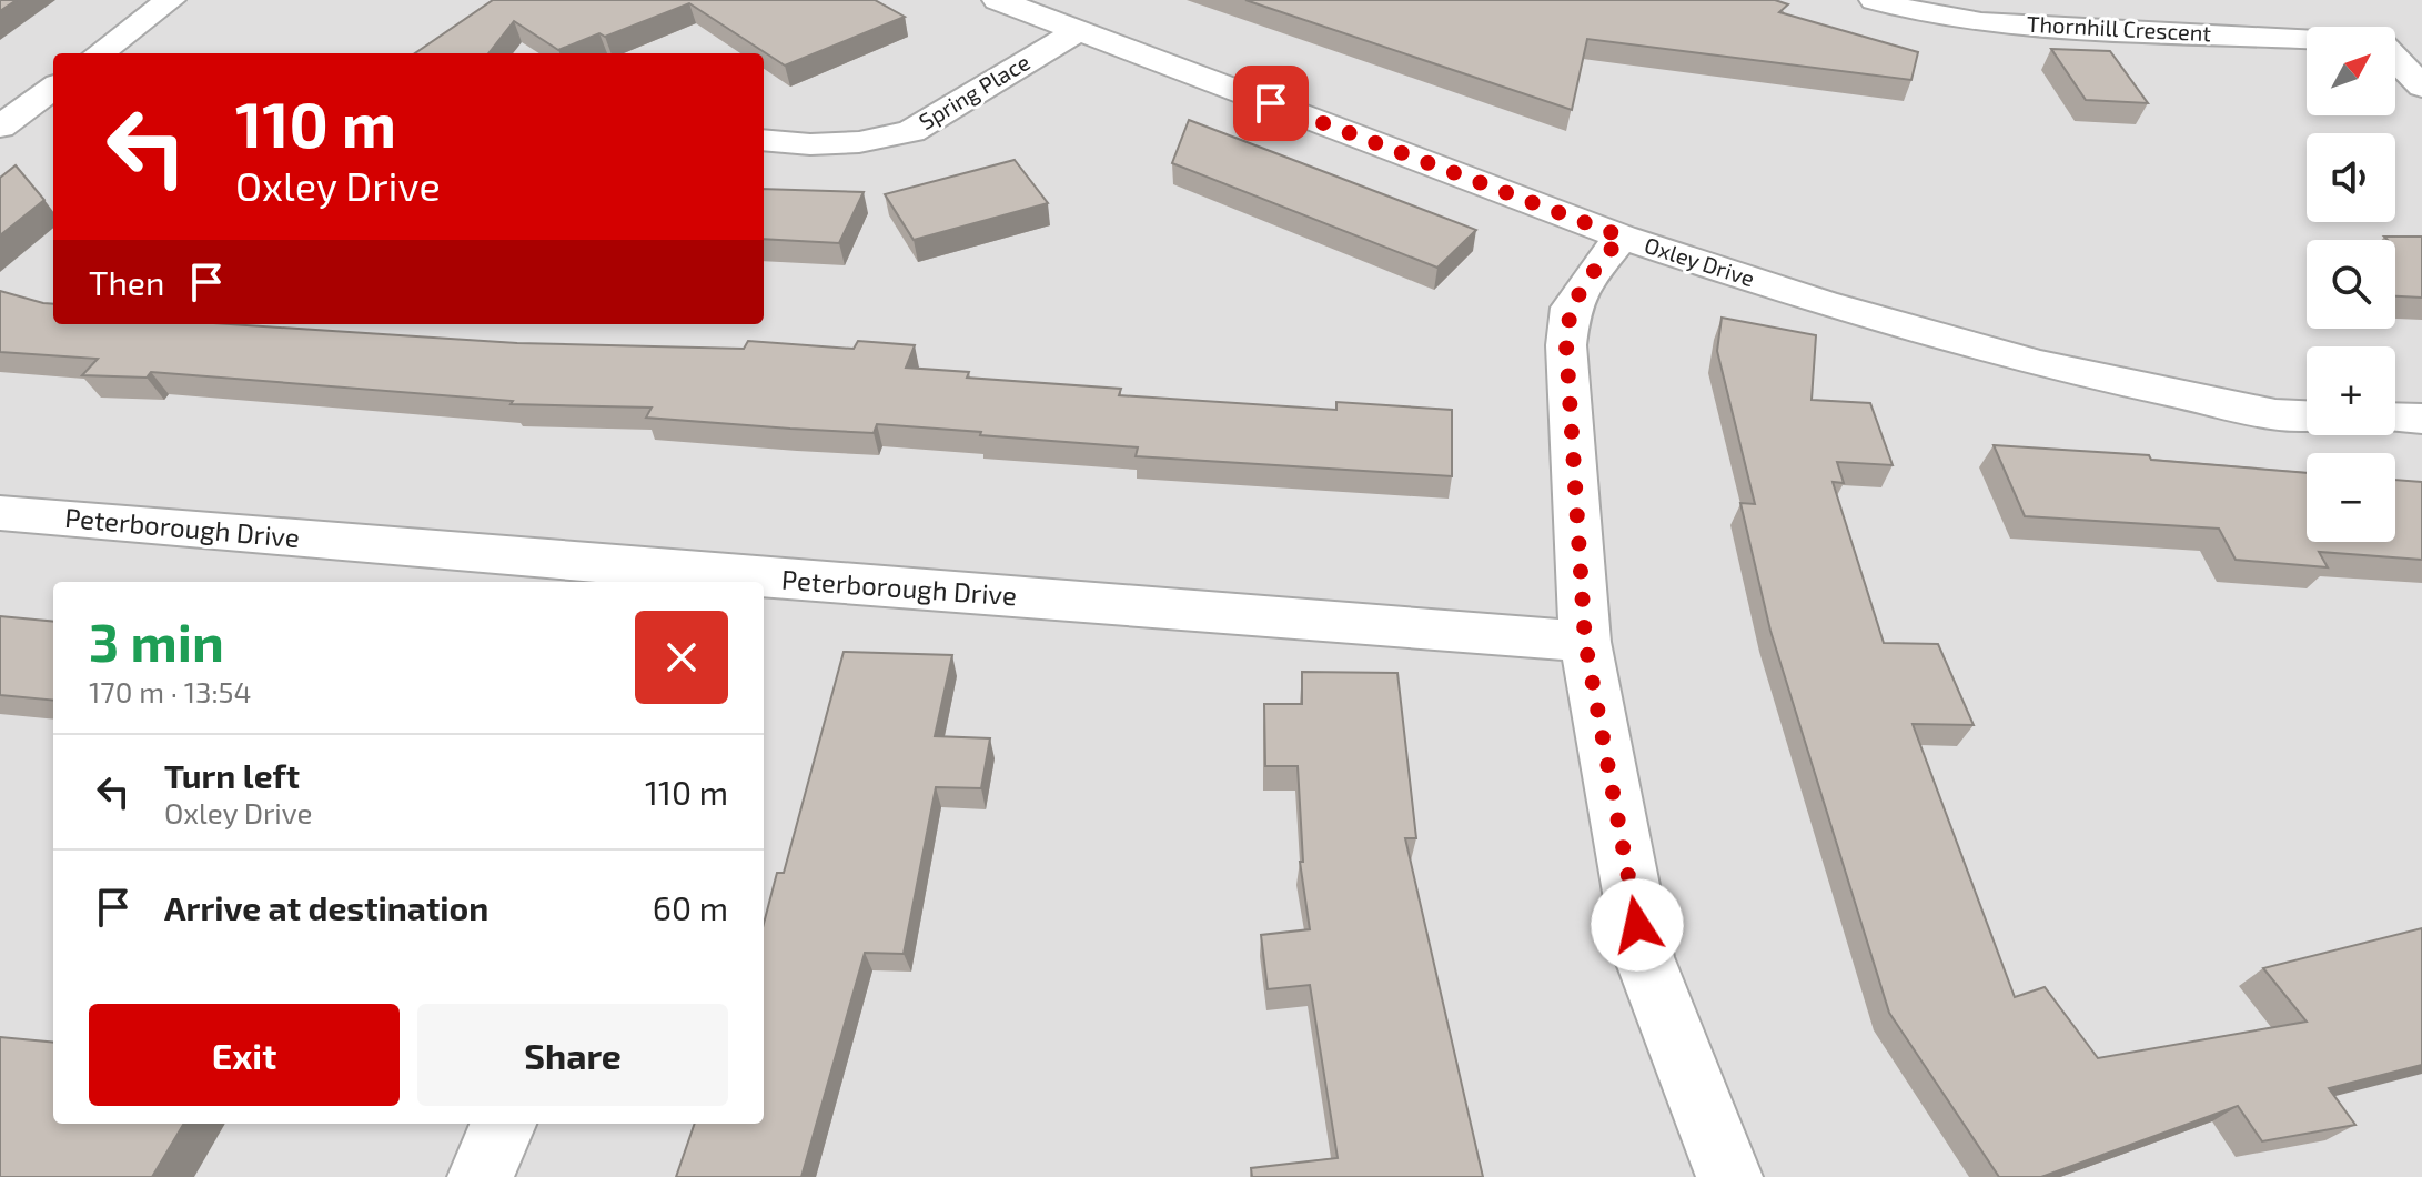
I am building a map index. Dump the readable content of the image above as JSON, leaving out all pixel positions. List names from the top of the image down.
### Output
{
  "streets": {
    "street": [
      "Thornhill Crescent",
      "Spring Place",
      "Oxley Drive",
      "Peterborough Drive"
    ]
  },
  "crossings": [
    ["Spring Place", "Oxley Drive"]
  ],
  "north": "top right",
  "page": {
    "map_buttons": ["+", "−"],
    "turn": ["110 m", "Oxley Drive"],
    "then": "Then",
    "heading": ["3 min", "170 m · 13:54"],
    "list": [
      {
        "name": "Turn left",
        "note": "Oxley Drive",
        "value": "110 m"
      },
      {
        "name": "Arrive at destination",
        "value": "60 m"
      }
    ],
    "buttons": ["Exit", "Share"]
  }
}
